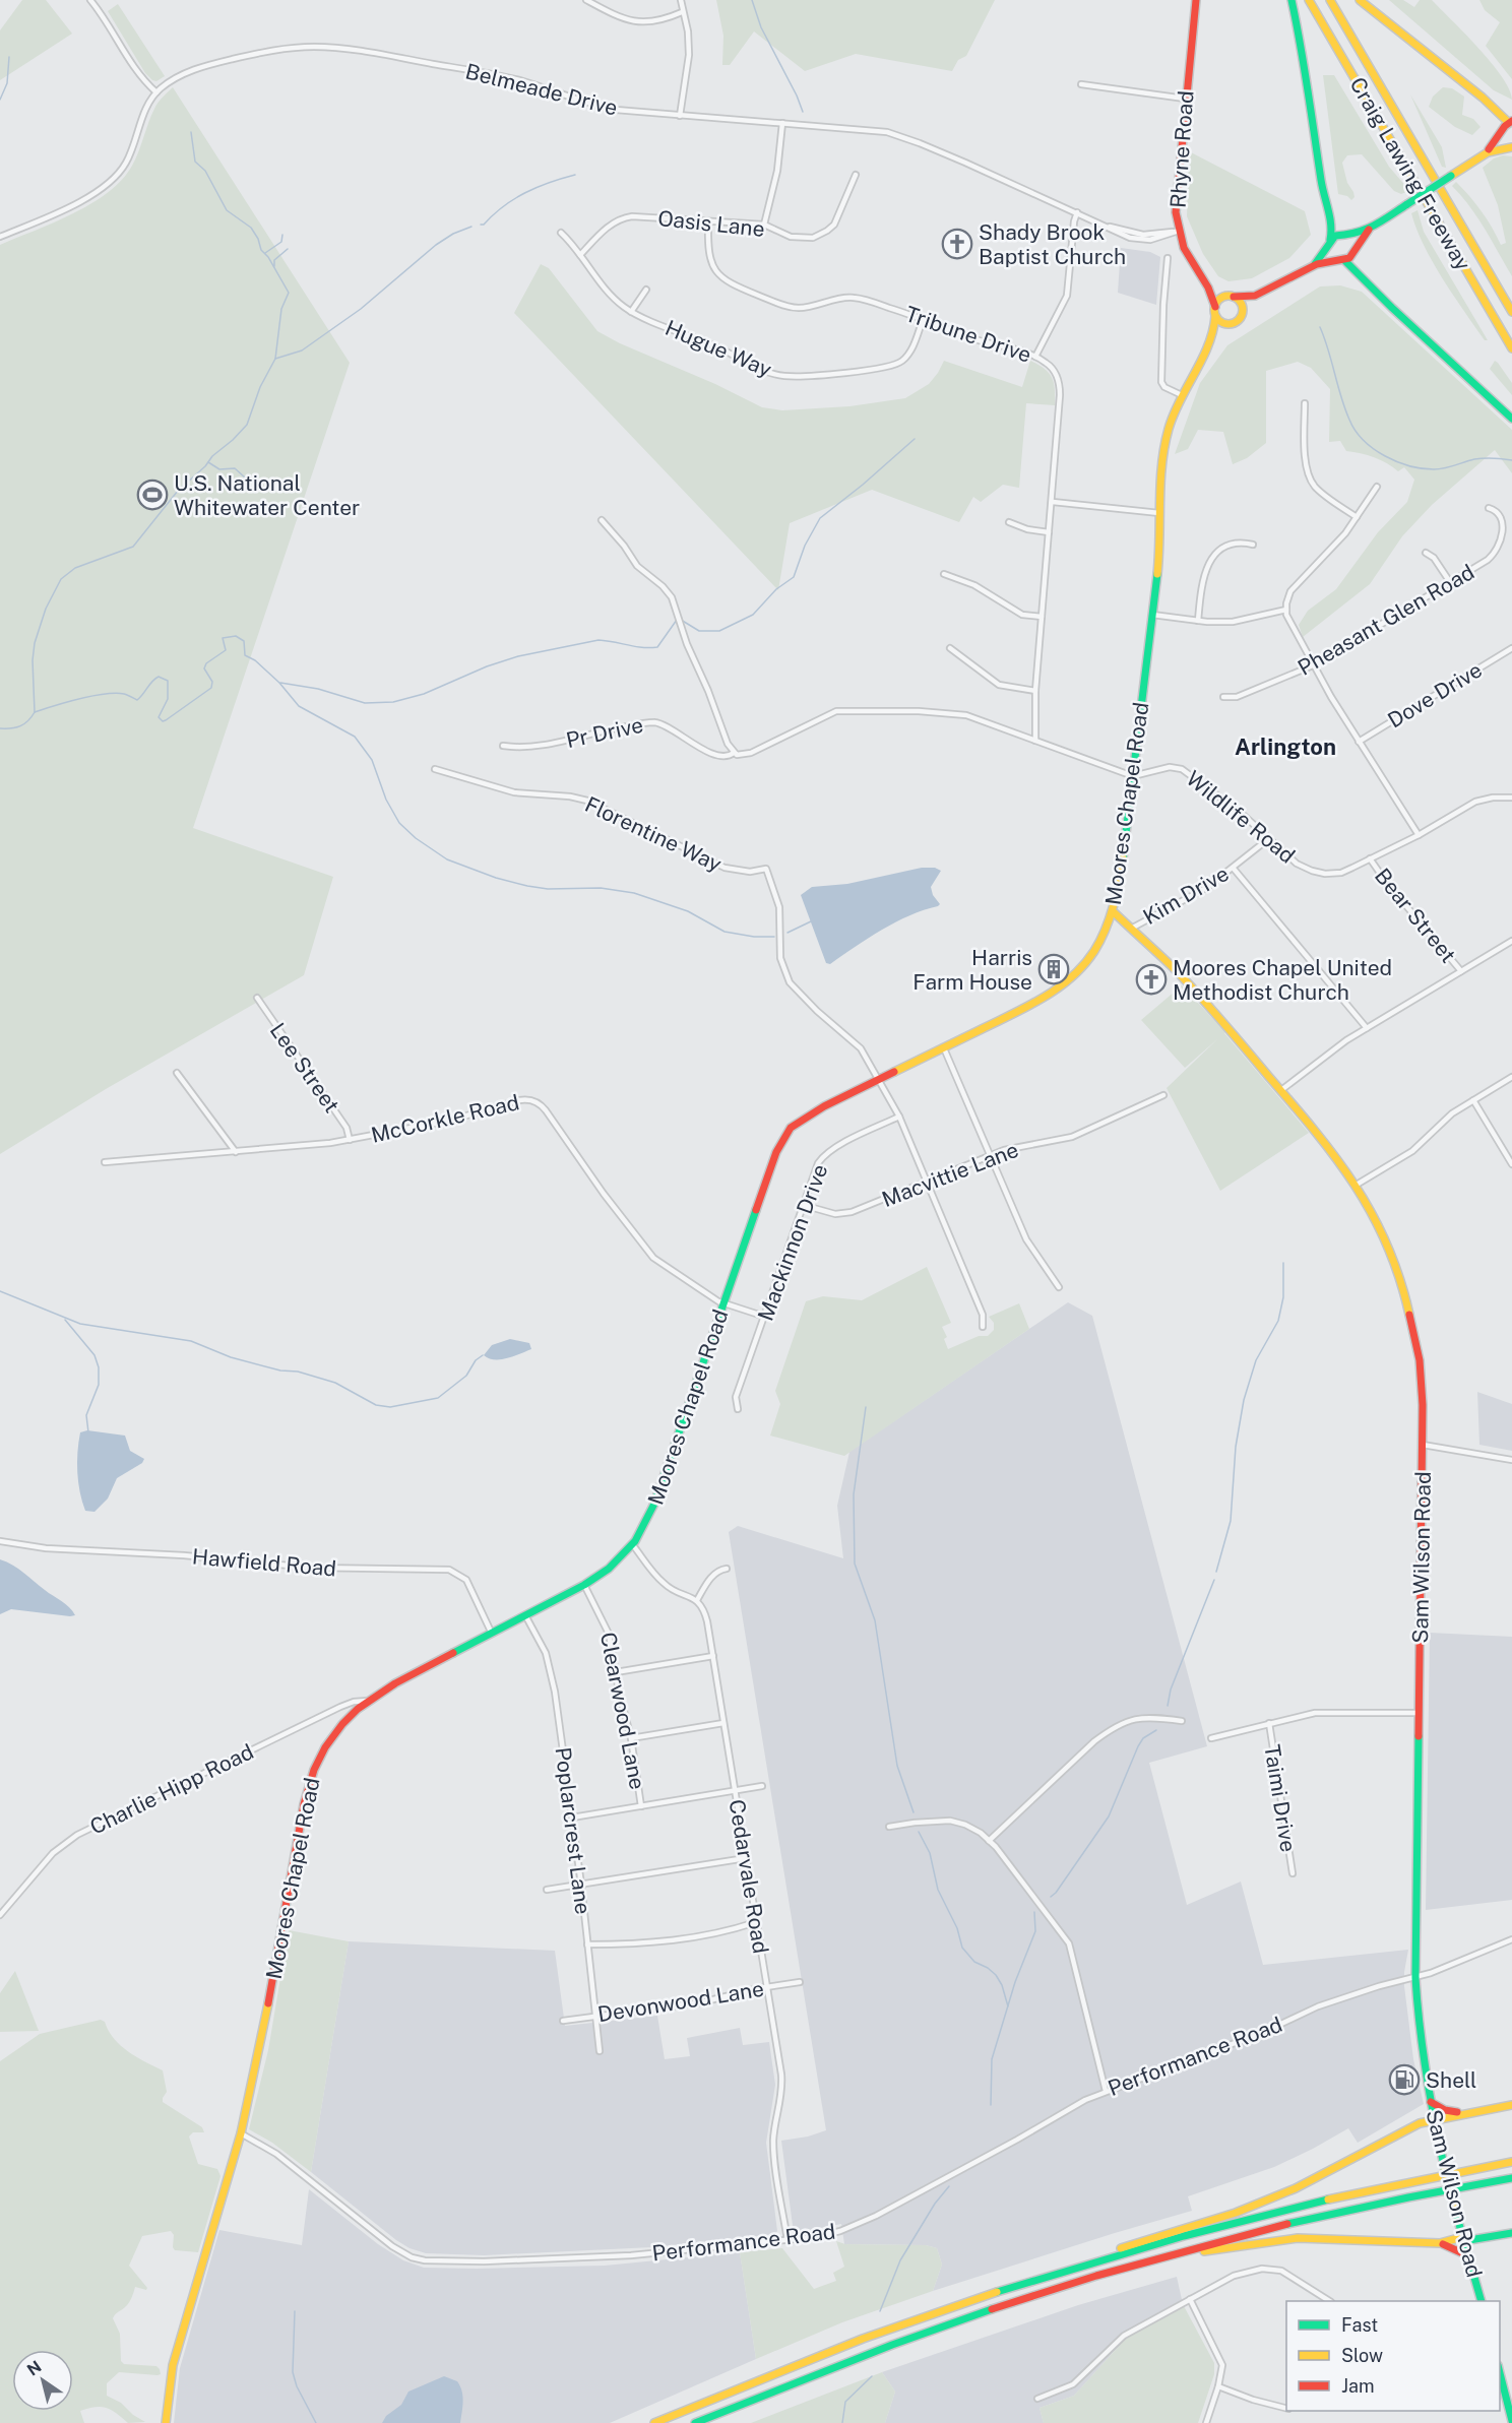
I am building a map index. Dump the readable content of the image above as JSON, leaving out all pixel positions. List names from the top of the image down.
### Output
{
  "streets": {
    "main road": [
      "Rhyne Road",
      "Craig Lawing Freeway",
      "Moores Chapel Road",
      "Sam Wilson Road"
    ],
    "street": [
      "Belmeade Drive",
      "Oasis Lane",
      "Tribune Drive",
      "Hugue Way",
      "Pheasant Glen Road",
      "Dove Drive",
      "Pr Drive",
      "Wildlife Road",
      "Florentine Way",
      "Kim Drive",
      "Bear Street",
      "Lee Street",
      "McCorkle Road",
      "Macvittie Lane",
      "Mackinnon Drive",
      "Hawfield Road",
      "Clearwood Lane",
      "Charlie Hipp Road",
      "Taimi Drive",
      "Poplarcrest Lane",
      "Cedarvale Road",
      "Devonwood Lane",
      "Performance Road"
    ]
  },
  "crossings": [
    ["Belmeade Drive", "Rhyne Road"],
    ["Rhyne Road", "Moores Chapel Road"],
    ["Oasis Lane", "Tribune Drive"],
    ["Oasis Lane", "Hugue Way"],
    ["Tribune Drive", "Hugue Way"],
    ["Tribune Drive", "Pr Drive"],
    ["Pr Drive", "Moores Chapel Road"],
    ["Pr Drive", "Wildlife Road"],
    ["Moores Chapel Road", "Wildlife Road"],
    ["Moores Chapel Road", "Florentine Way"],
    ["Moores Chapel Road", "McCorkle Road"],
    ["Moores Chapel Road", "Sam Wilson Road"],
    ["Moores Chapel Road", "Hawfield Road"],
    ["Moores Chapel Road", "Clearwood Lane"],
    ["Moores Chapel Road", "Charlie Hipp Road"],
    ["Moores Chapel Road", "Poplarcrest Lane"],
    ["Moores Chapel Road", "Performance Road"],
    ["Wildlife Road", "Kim Drive"],
    ["Wildlife Road", "Bear Street"],
    ["Kim Drive", "Sam Wilson Road"],
    ["Lee Street", "McCorkle Road"],
    ["McCorkle Road", "Mackinnon Drive"],
    ["Macvittie Lane", "Mackinnon Drive"],
    ["Sam Wilson Road", "Performance Road"],
    ["Poplarcrest Lane", "Devonwood Lane"],
    ["Cedarvale Road", "Devonwood Lane"],
    ["Cedarvale Road", "Performance Road"]
  ],
  "districts": ["Arlington"],
  "places": {
    "church": ["Shady Brook Baptist Church", "Moores Chapel United Methodist Church"],
    "sports": ["U.S. National Whitewater Center"],
    "building": ["Harris Farm House"],
    "fuel station": ["Shell"]
  },
  "legend": ["Fast", "Slow", "Jam"],
  "north": "top left"
}
